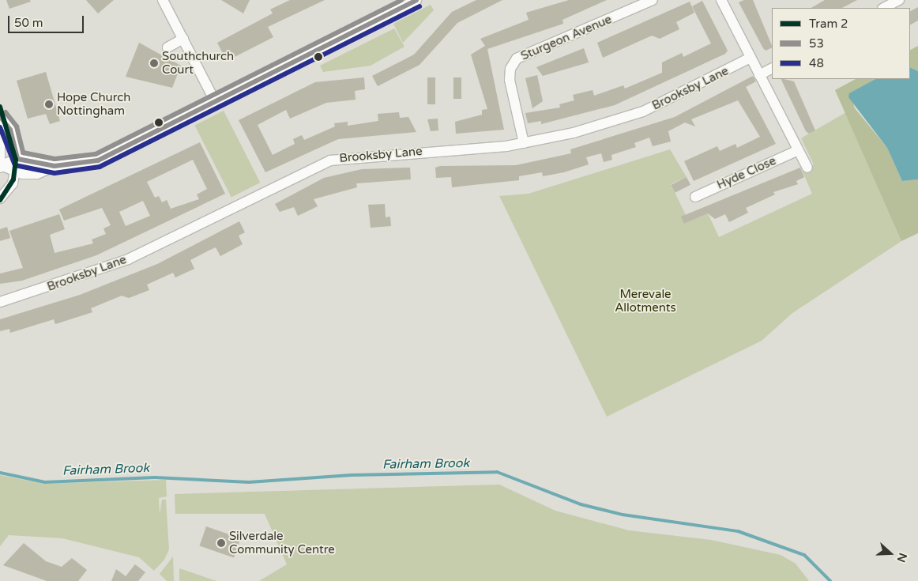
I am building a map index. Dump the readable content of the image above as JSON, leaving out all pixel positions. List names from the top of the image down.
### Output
{
  "streets": {
    "street": ["Sturgeon Avenue", "Brooksby Lane", "Hyde Close"]
  },
  "crossings": [
    ["Sturgeon Avenue", "Brooksby Lane"]
  ],
  "water": ["Fairham Brook"],
  "parks": ["Merevale Allotments"],
  "places": ["Southchurch Court", "Hope Church Nottingham", "Silverdale Community Centre"],
  "lines": ["transit line 53", "transit line 48", "tram line 2"],
  "legend": ["Tram 2", "53", "48"],
  "scale_bar": "50 m",
  "north": "right"
}
